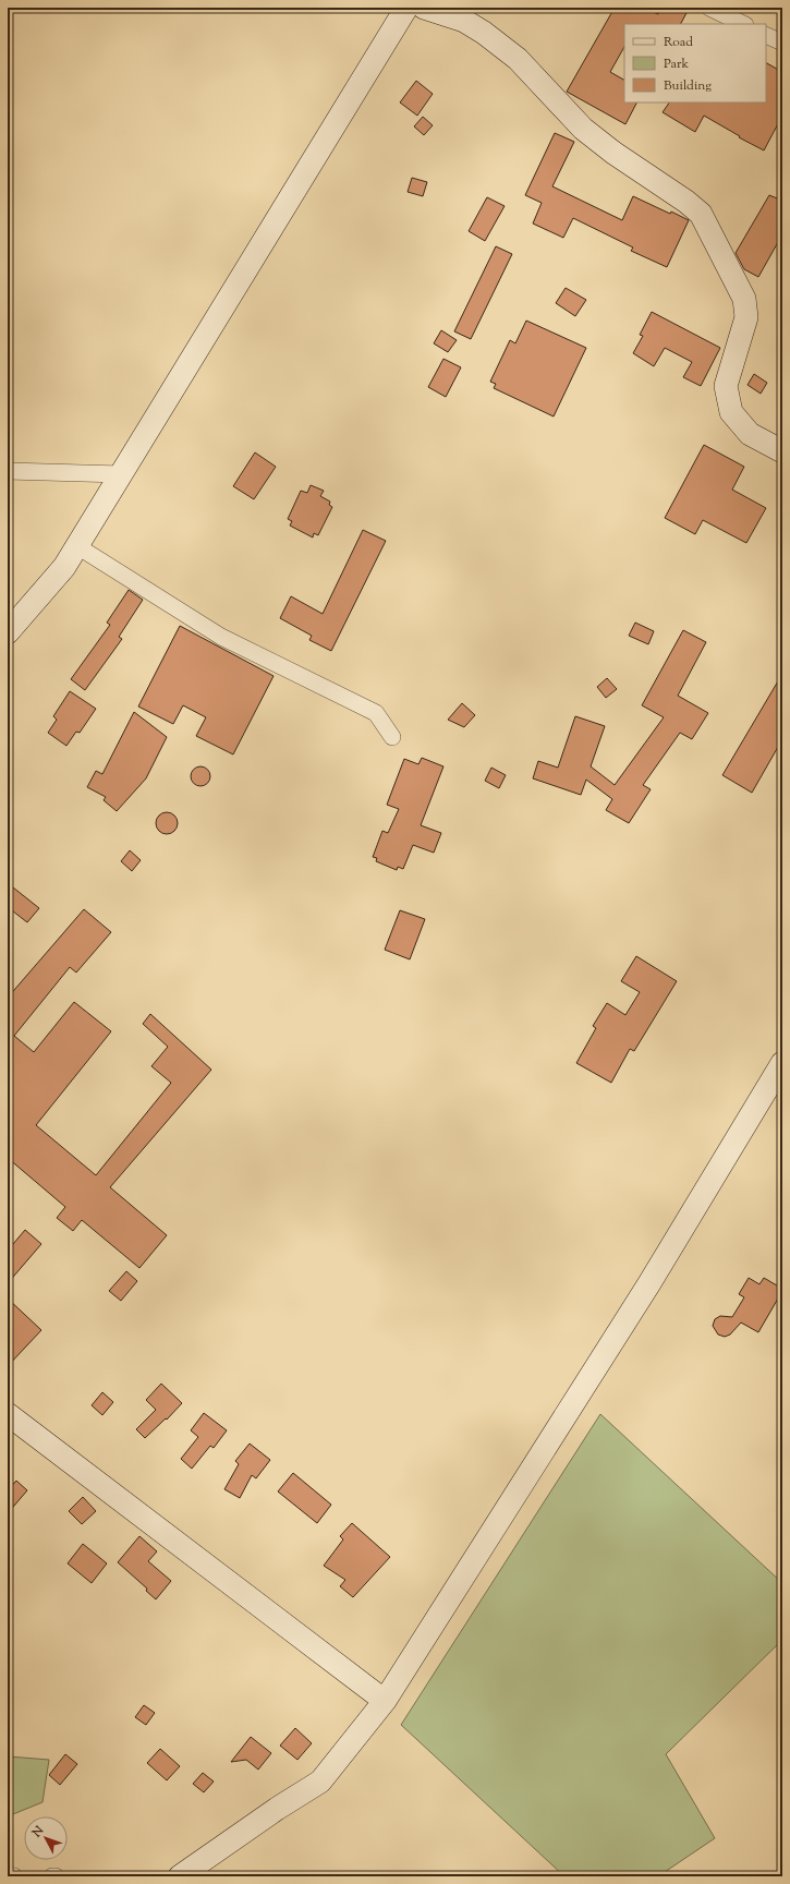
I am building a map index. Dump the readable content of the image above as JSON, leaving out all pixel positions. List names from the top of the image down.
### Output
{
  "legend": ["Road", "Park", "Building"],
  "north": "top left"
}
